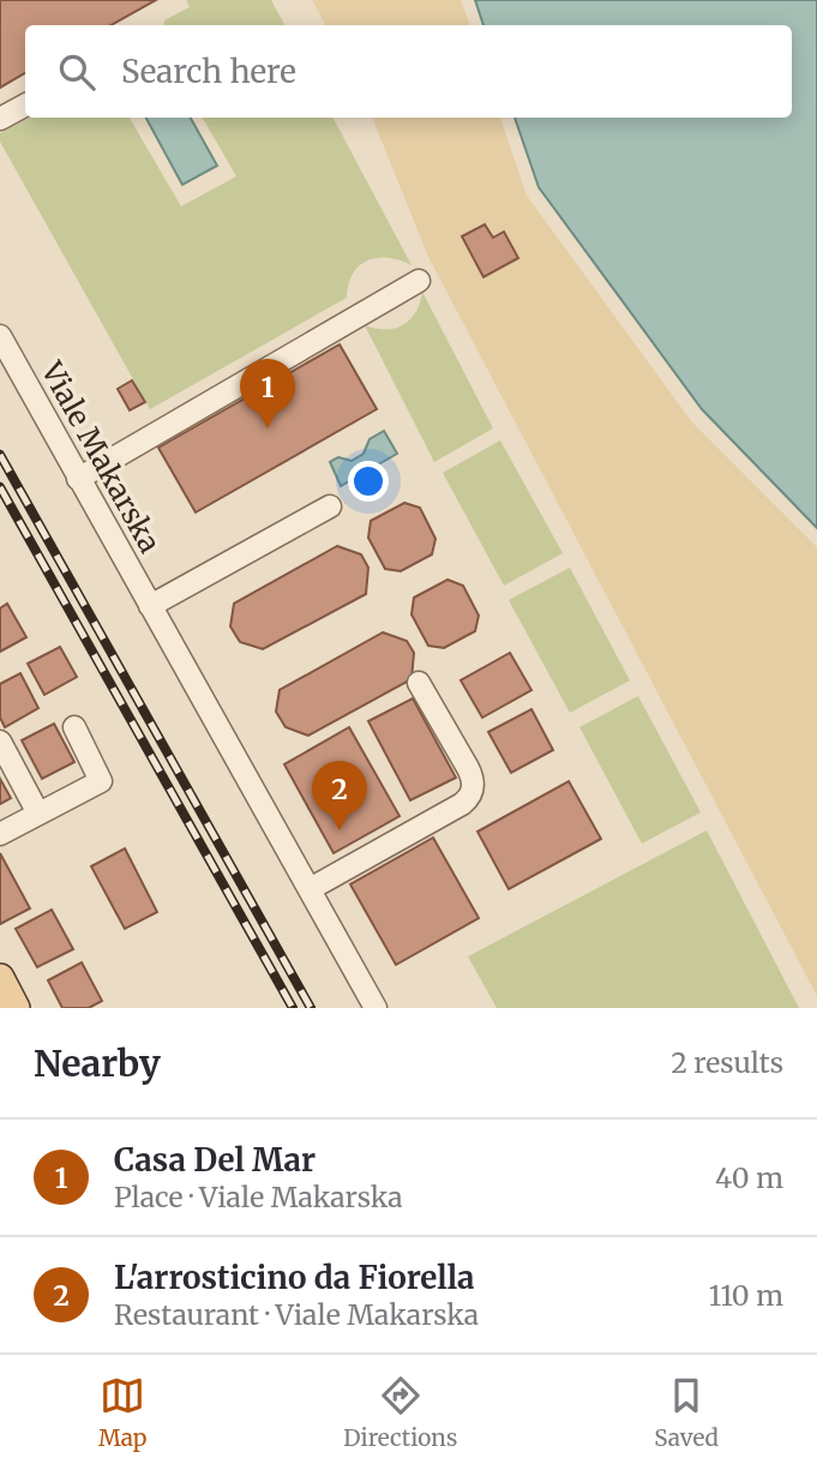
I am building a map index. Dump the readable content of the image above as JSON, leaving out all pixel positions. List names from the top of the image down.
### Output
{
  "streets": {
    "street": ["Viale Makarska"]
  },
  "page": {
    "search": "Search here",
    "pins": ["1", "2"],
    "heading": ["Nearby", "2 results"],
    "list": [
      {
        "mark": "1",
        "name": "Casa Del Mar",
        "note": "Place · Viale Makarska",
        "value": "40 m"
      },
      {
        "mark": "2",
        "name": "L'arrosticino da Fiorella",
        "note": "Restaurant · Viale Makarska",
        "value": "110 m"
      }
    ],
    "nav": ["Map", "Directions", "Saved"]
  }
}
